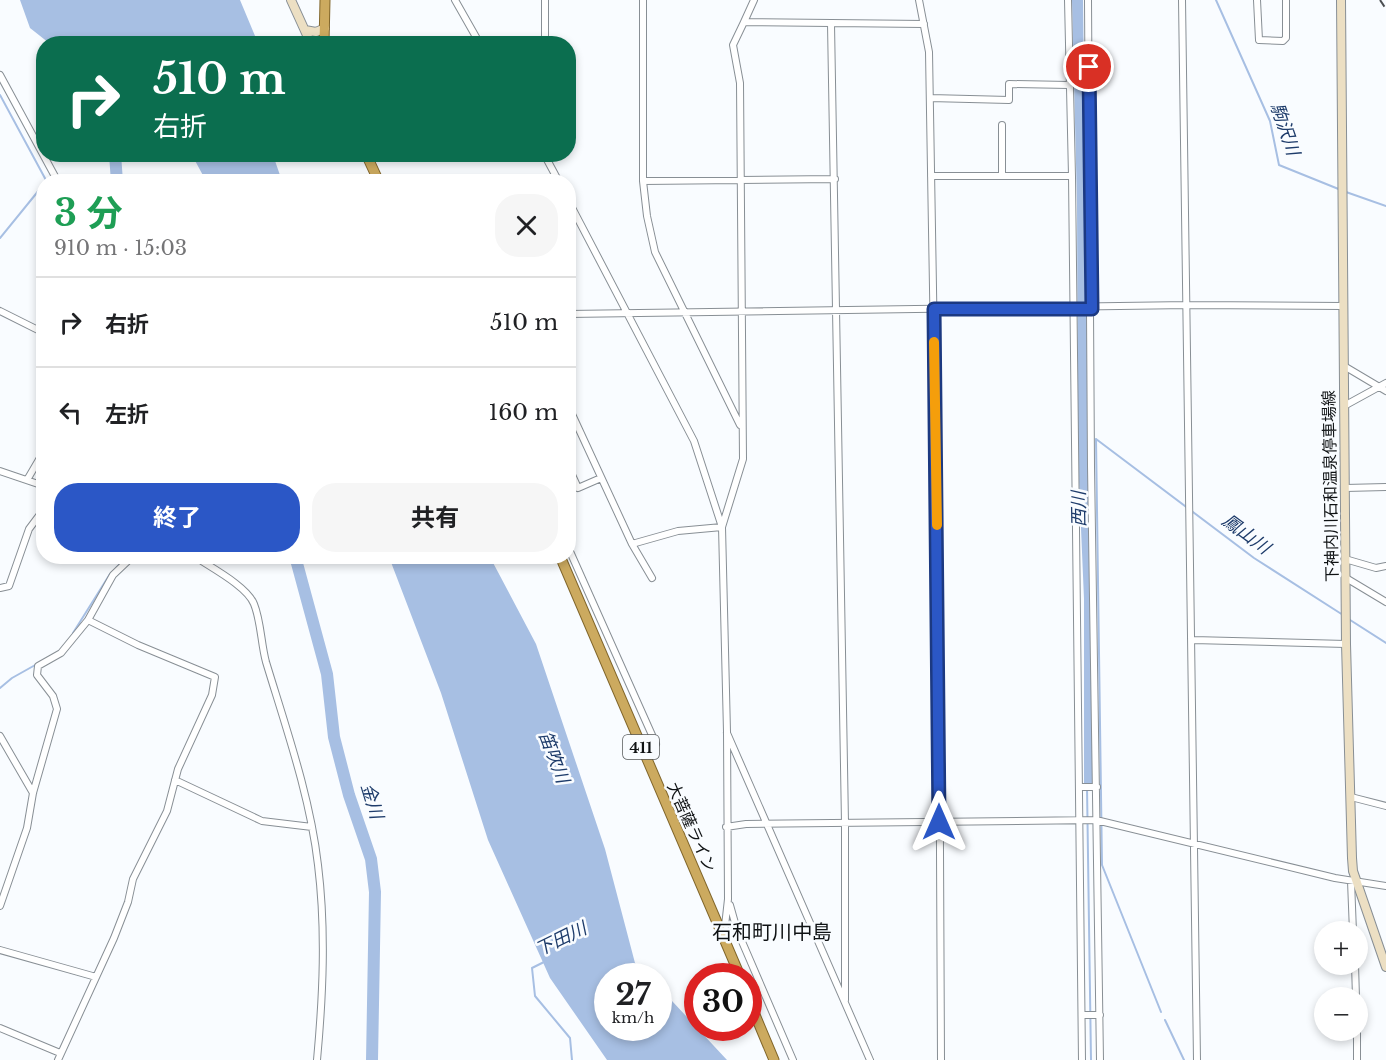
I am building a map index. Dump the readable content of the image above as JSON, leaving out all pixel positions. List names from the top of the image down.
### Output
{
  "streets": {
    "highway": ["411", "大菩薩ライン"],
    "main road": ["下神内川石和温泉停車場線"]
  },
  "districts": ["石和町川中島"],
  "water": [
    "駒沢川",
    "西川",
    "鳳山川",
    "笛吹川",
    "金川",
    "下田川"
  ],
  "page": {
    "turn": ["510 m", "右折"],
    "heading": ["3 分", "910 m · 15:03"],
    "list": [
      {
        "name": "右折",
        "value": "510 m"
      },
      {
        "name": "左折",
        "value": "160 m"
      }
    ],
    "buttons": ["終了", "共有"],
    "map_buttons": ["+", "−"],
    "speed": "27 km/h",
    "limit": "30"
  }
}
